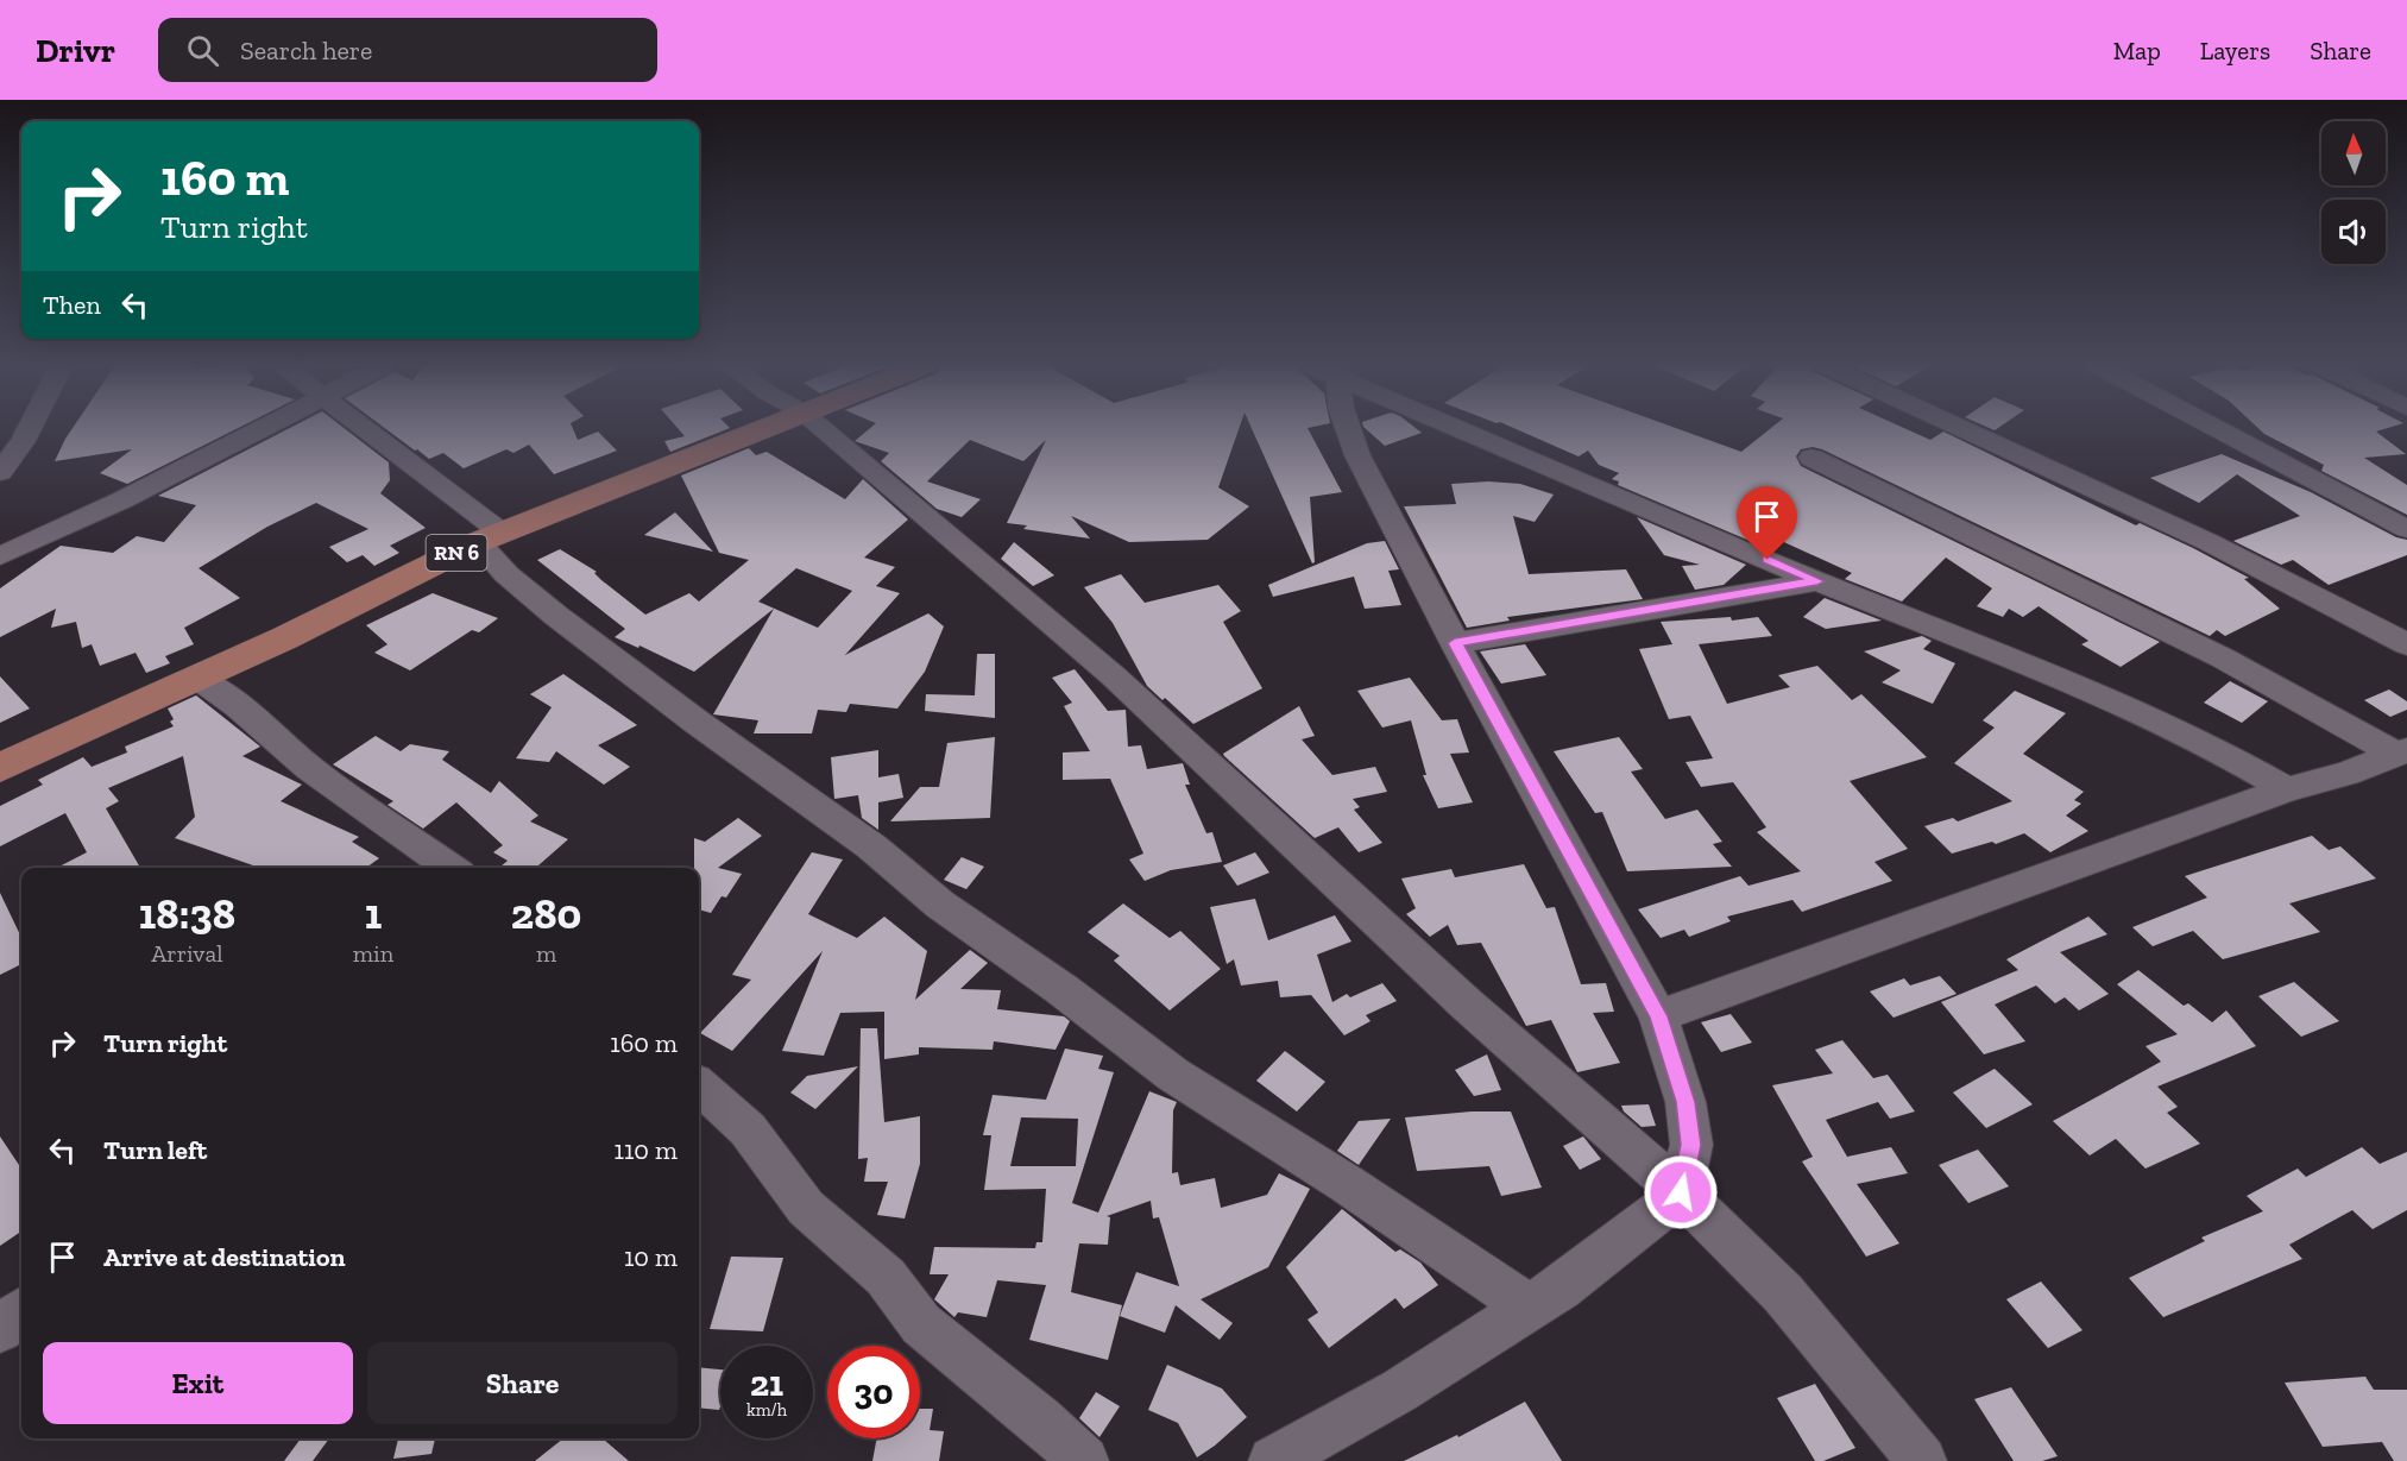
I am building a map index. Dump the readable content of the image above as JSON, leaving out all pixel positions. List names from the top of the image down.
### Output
{
  "streets": {
    "main road": ["RN 6"]
  },
  "north": "top",
  "page": {
    "header": "Drivr",
    "search": "Search here",
    "nav": ["Map", "Layers", "Share"],
    "turn": ["160 m", "Turn right"],
    "then": "Then",
    "eta": [
      "18:38",
      "Arrival",
      "1",
      "min",
      "280",
      "m"
    ],
    "list": [
      {
        "name": "Turn right",
        "value": "160 m"
      },
      {
        "name": "Turn left",
        "value": "110 m"
      },
      {
        "name": "Arrive at destination",
        "value": "10 m"
      }
    ],
    "buttons": ["Exit", "Share"],
    "speed": "21 km/h",
    "limit": "30"
  }
}
